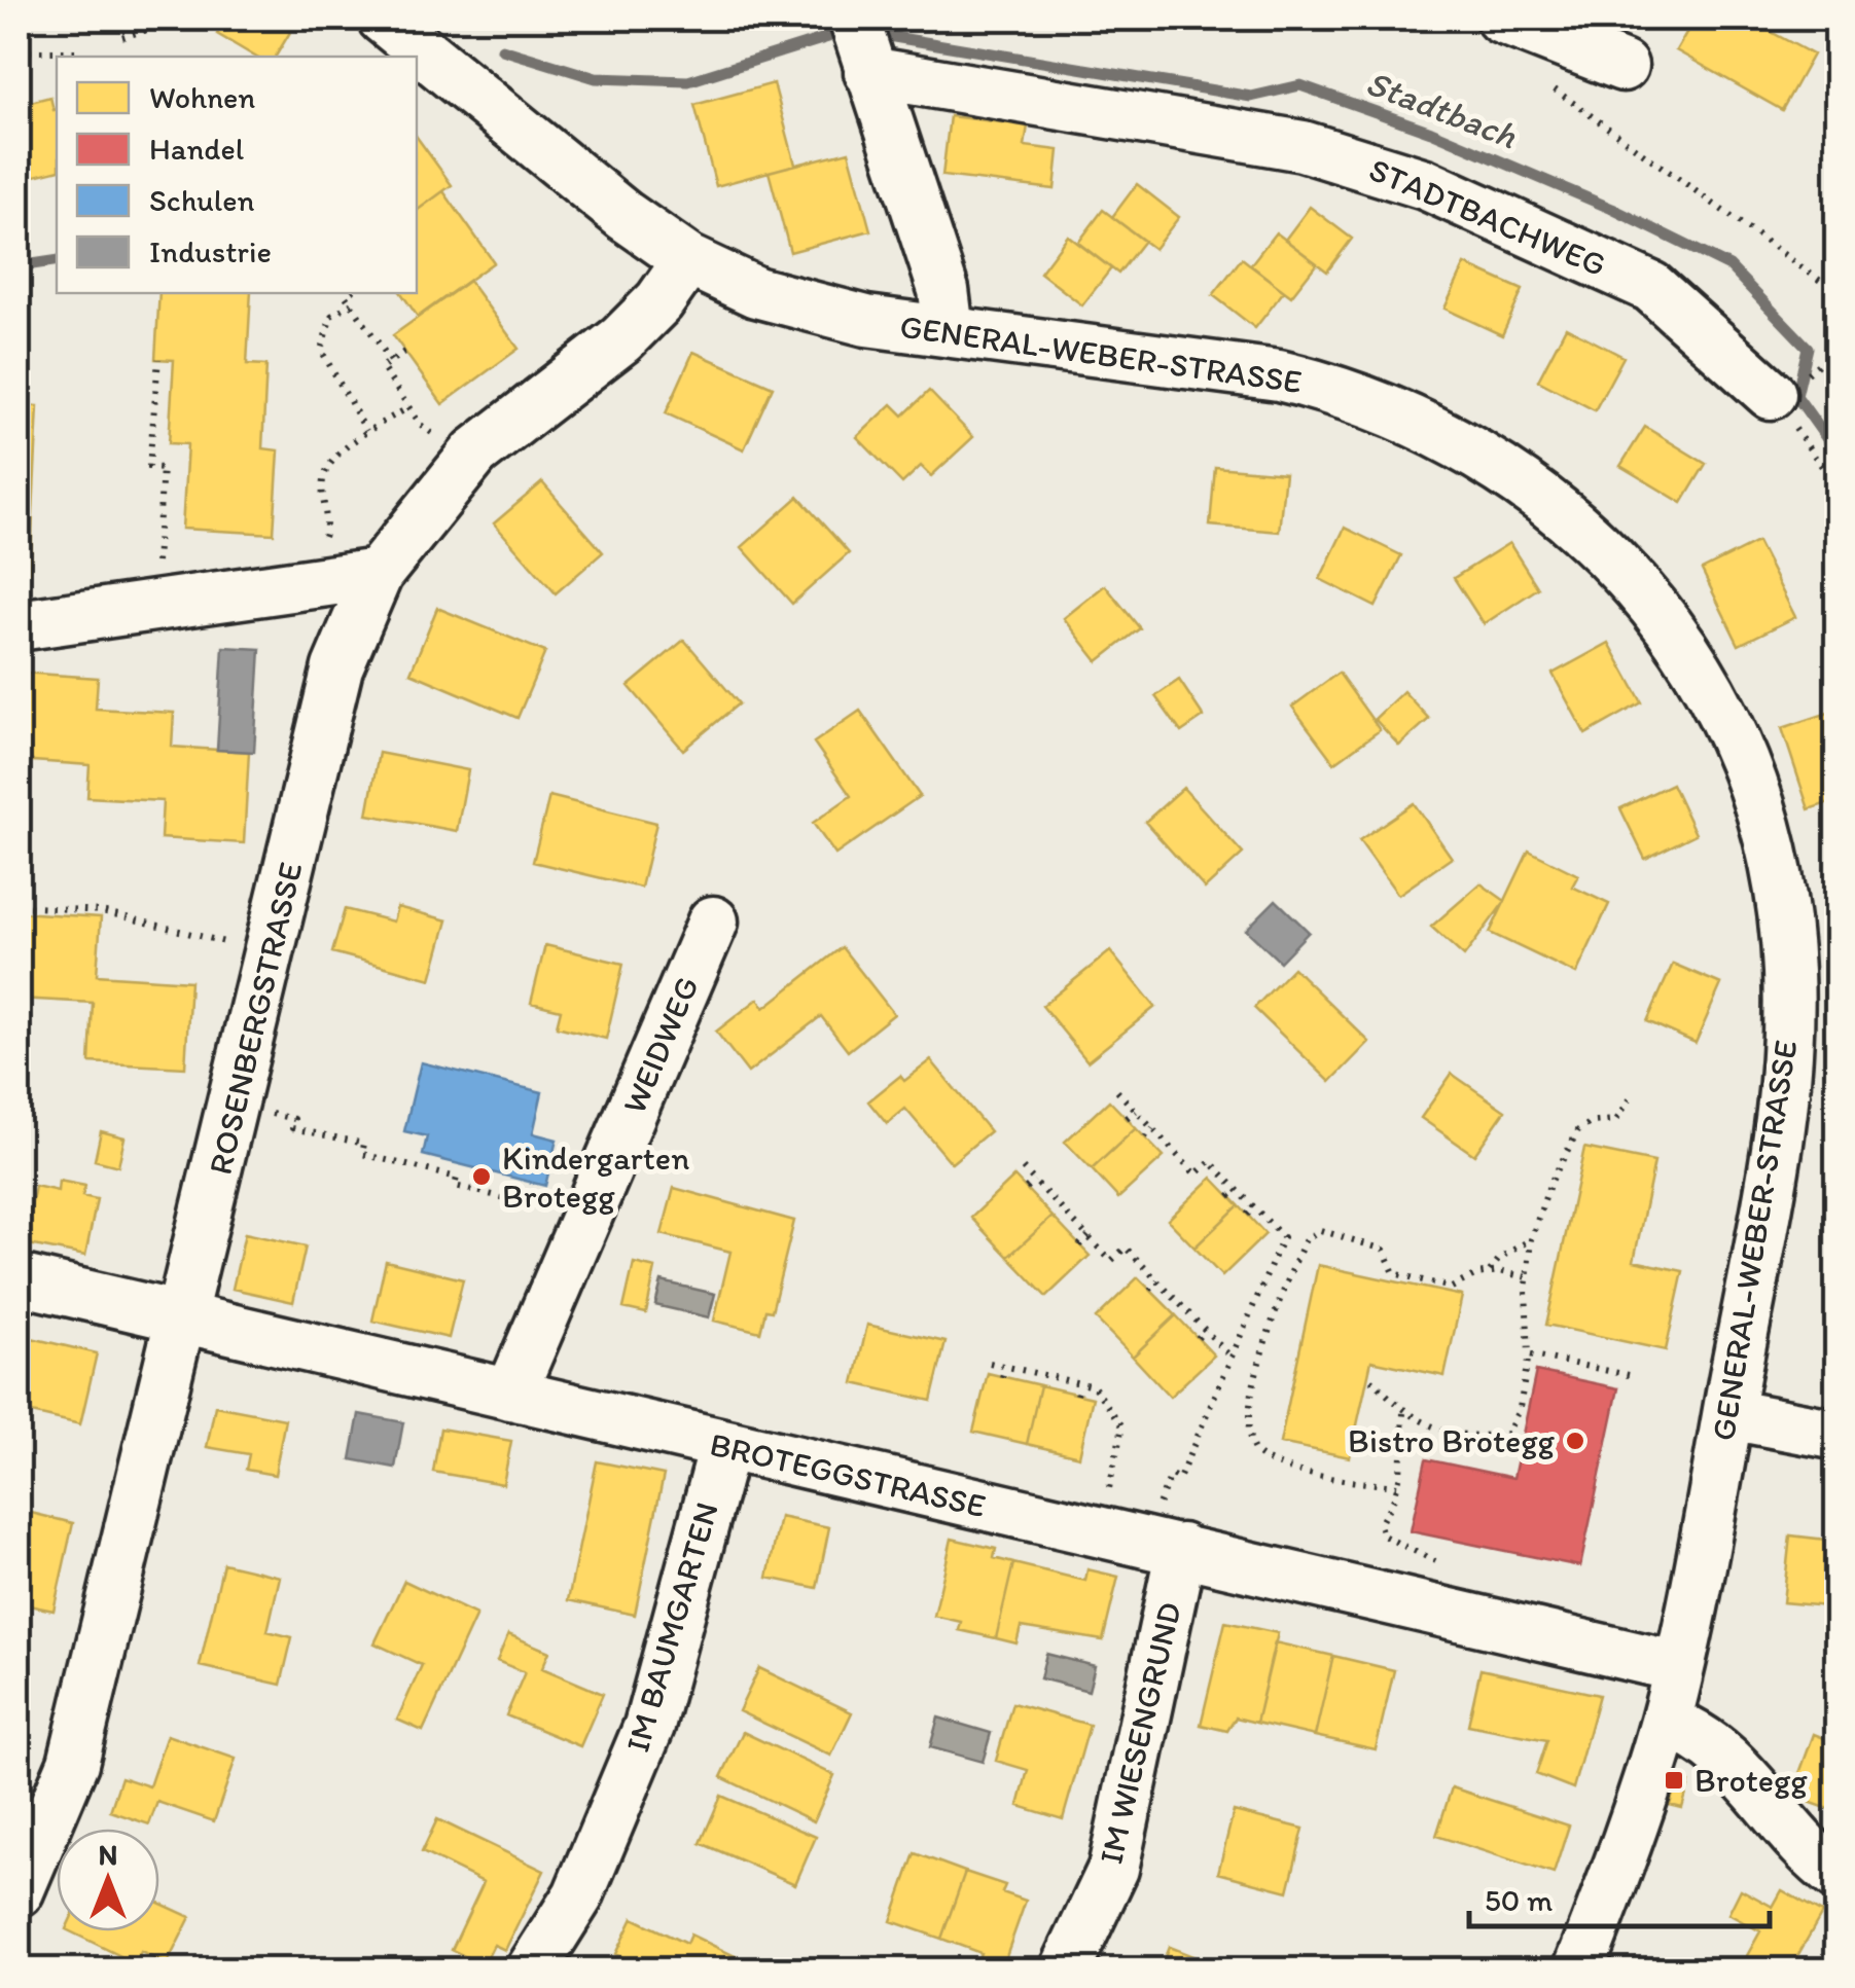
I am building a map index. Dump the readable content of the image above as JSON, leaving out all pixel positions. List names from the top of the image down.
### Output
{
  "streets": {
    "street": [
      "STADTBACHWEG",
      "GENERAL-WEBER-STRASSE",
      "ROSENBERGSTRASSE",
      "WEIDWEG",
      "BROTEGGSTRASSE",
      "IM BAUMGARTEN",
      "IM WIESENGRUND"
    ]
  },
  "crossings": [
    ["GENERAL-WEBER-STRASSE", "ROSENBERGSTRASSE"],
    ["GENERAL-WEBER-STRASSE", "BROTEGGSTRASSE"],
    ["ROSENBERGSTRASSE", "BROTEGGSTRASSE"],
    ["WEIDWEG", "BROTEGGSTRASSE"],
    ["BROTEGGSTRASSE", "IM BAUMGARTEN"],
    ["BROTEGGSTRASSE", "IM WIESENGRUND"]
  ],
  "water": ["Stadtbach"],
  "places": {
    "other": ["Kindergarten Brotegg", "Bistro Brotegg"],
    "transit": ["Brotegg"]
  },
  "legend": [
    "Wohnen",
    "Handel",
    "Schulen",
    "Industrie"
  ],
  "scale_bar": "50 m",
  "north": "top"
}
